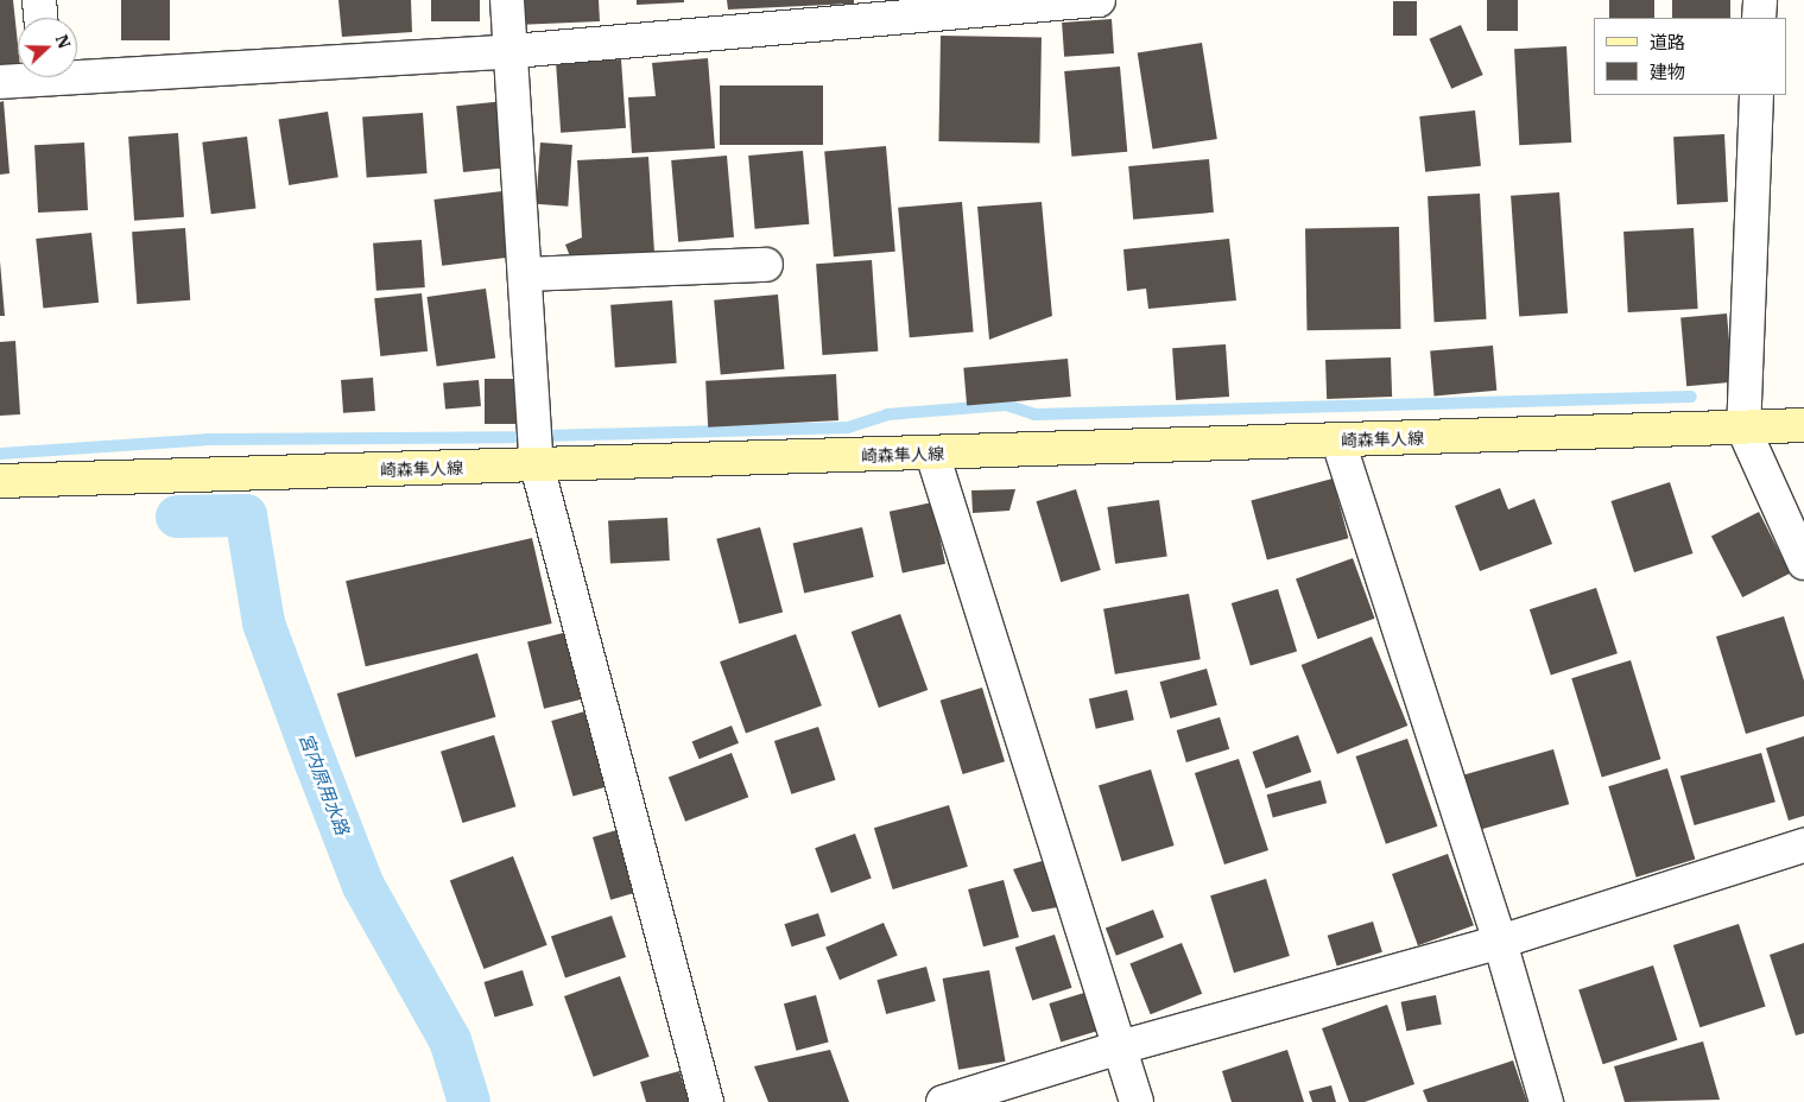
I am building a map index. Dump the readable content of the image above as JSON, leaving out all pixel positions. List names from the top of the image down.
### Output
{
  "streets": {
    "main road": ["崎森隼人線"]
  },
  "water": ["宮内原用水路"],
  "legend": ["道路", "建物"],
  "north": "right"
}
